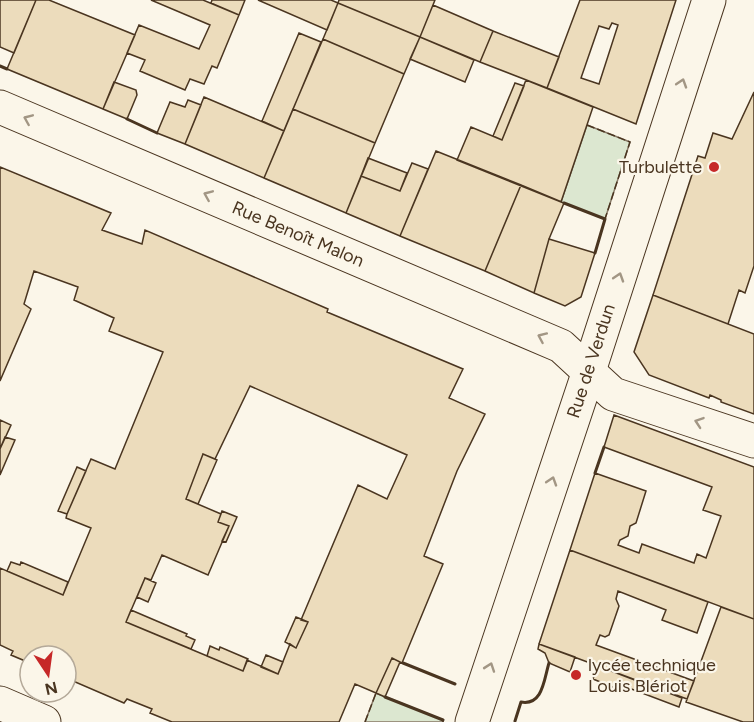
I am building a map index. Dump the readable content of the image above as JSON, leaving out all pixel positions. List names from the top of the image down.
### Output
{
  "streets": {
    "street": ["Rue Benoît Malon", "Rue de Verdun"]
  },
  "crossings": [
    ["Rue Benoît Malon", "Rue de Verdun"]
  ],
  "one_way": ["Rue Benoît Malon", "Rue de Verdun"],
  "places": ["Turbulette", "lycée technique Louis Blériot"],
  "north": "bottom"
}
